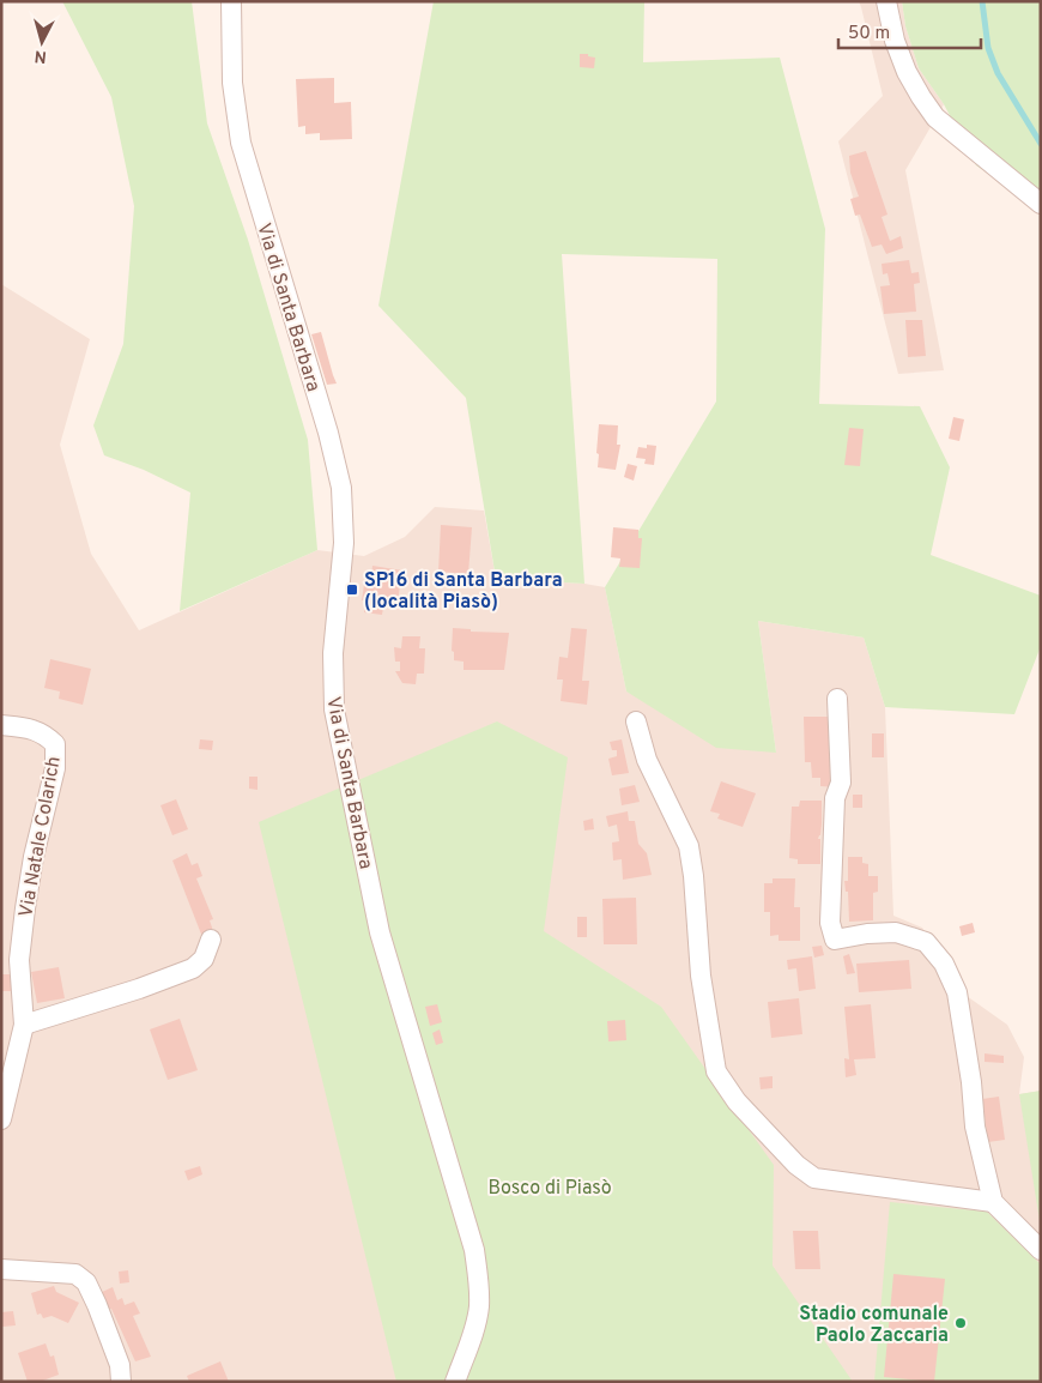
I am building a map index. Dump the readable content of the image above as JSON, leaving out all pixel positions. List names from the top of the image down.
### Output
{
  "streets": {
    "street": ["Via di Santa Barbara", "Via Natale Colarich"]
  },
  "parks": ["Bosco di Piasò"],
  "places": {
    "transit": ["SP16 di Santa Barbara (località Piasò)"],
    "other": ["Stadio comunale Paolo Zaccaria"]
  },
  "scale_bar": "50 m",
  "north": "bottom"
}
